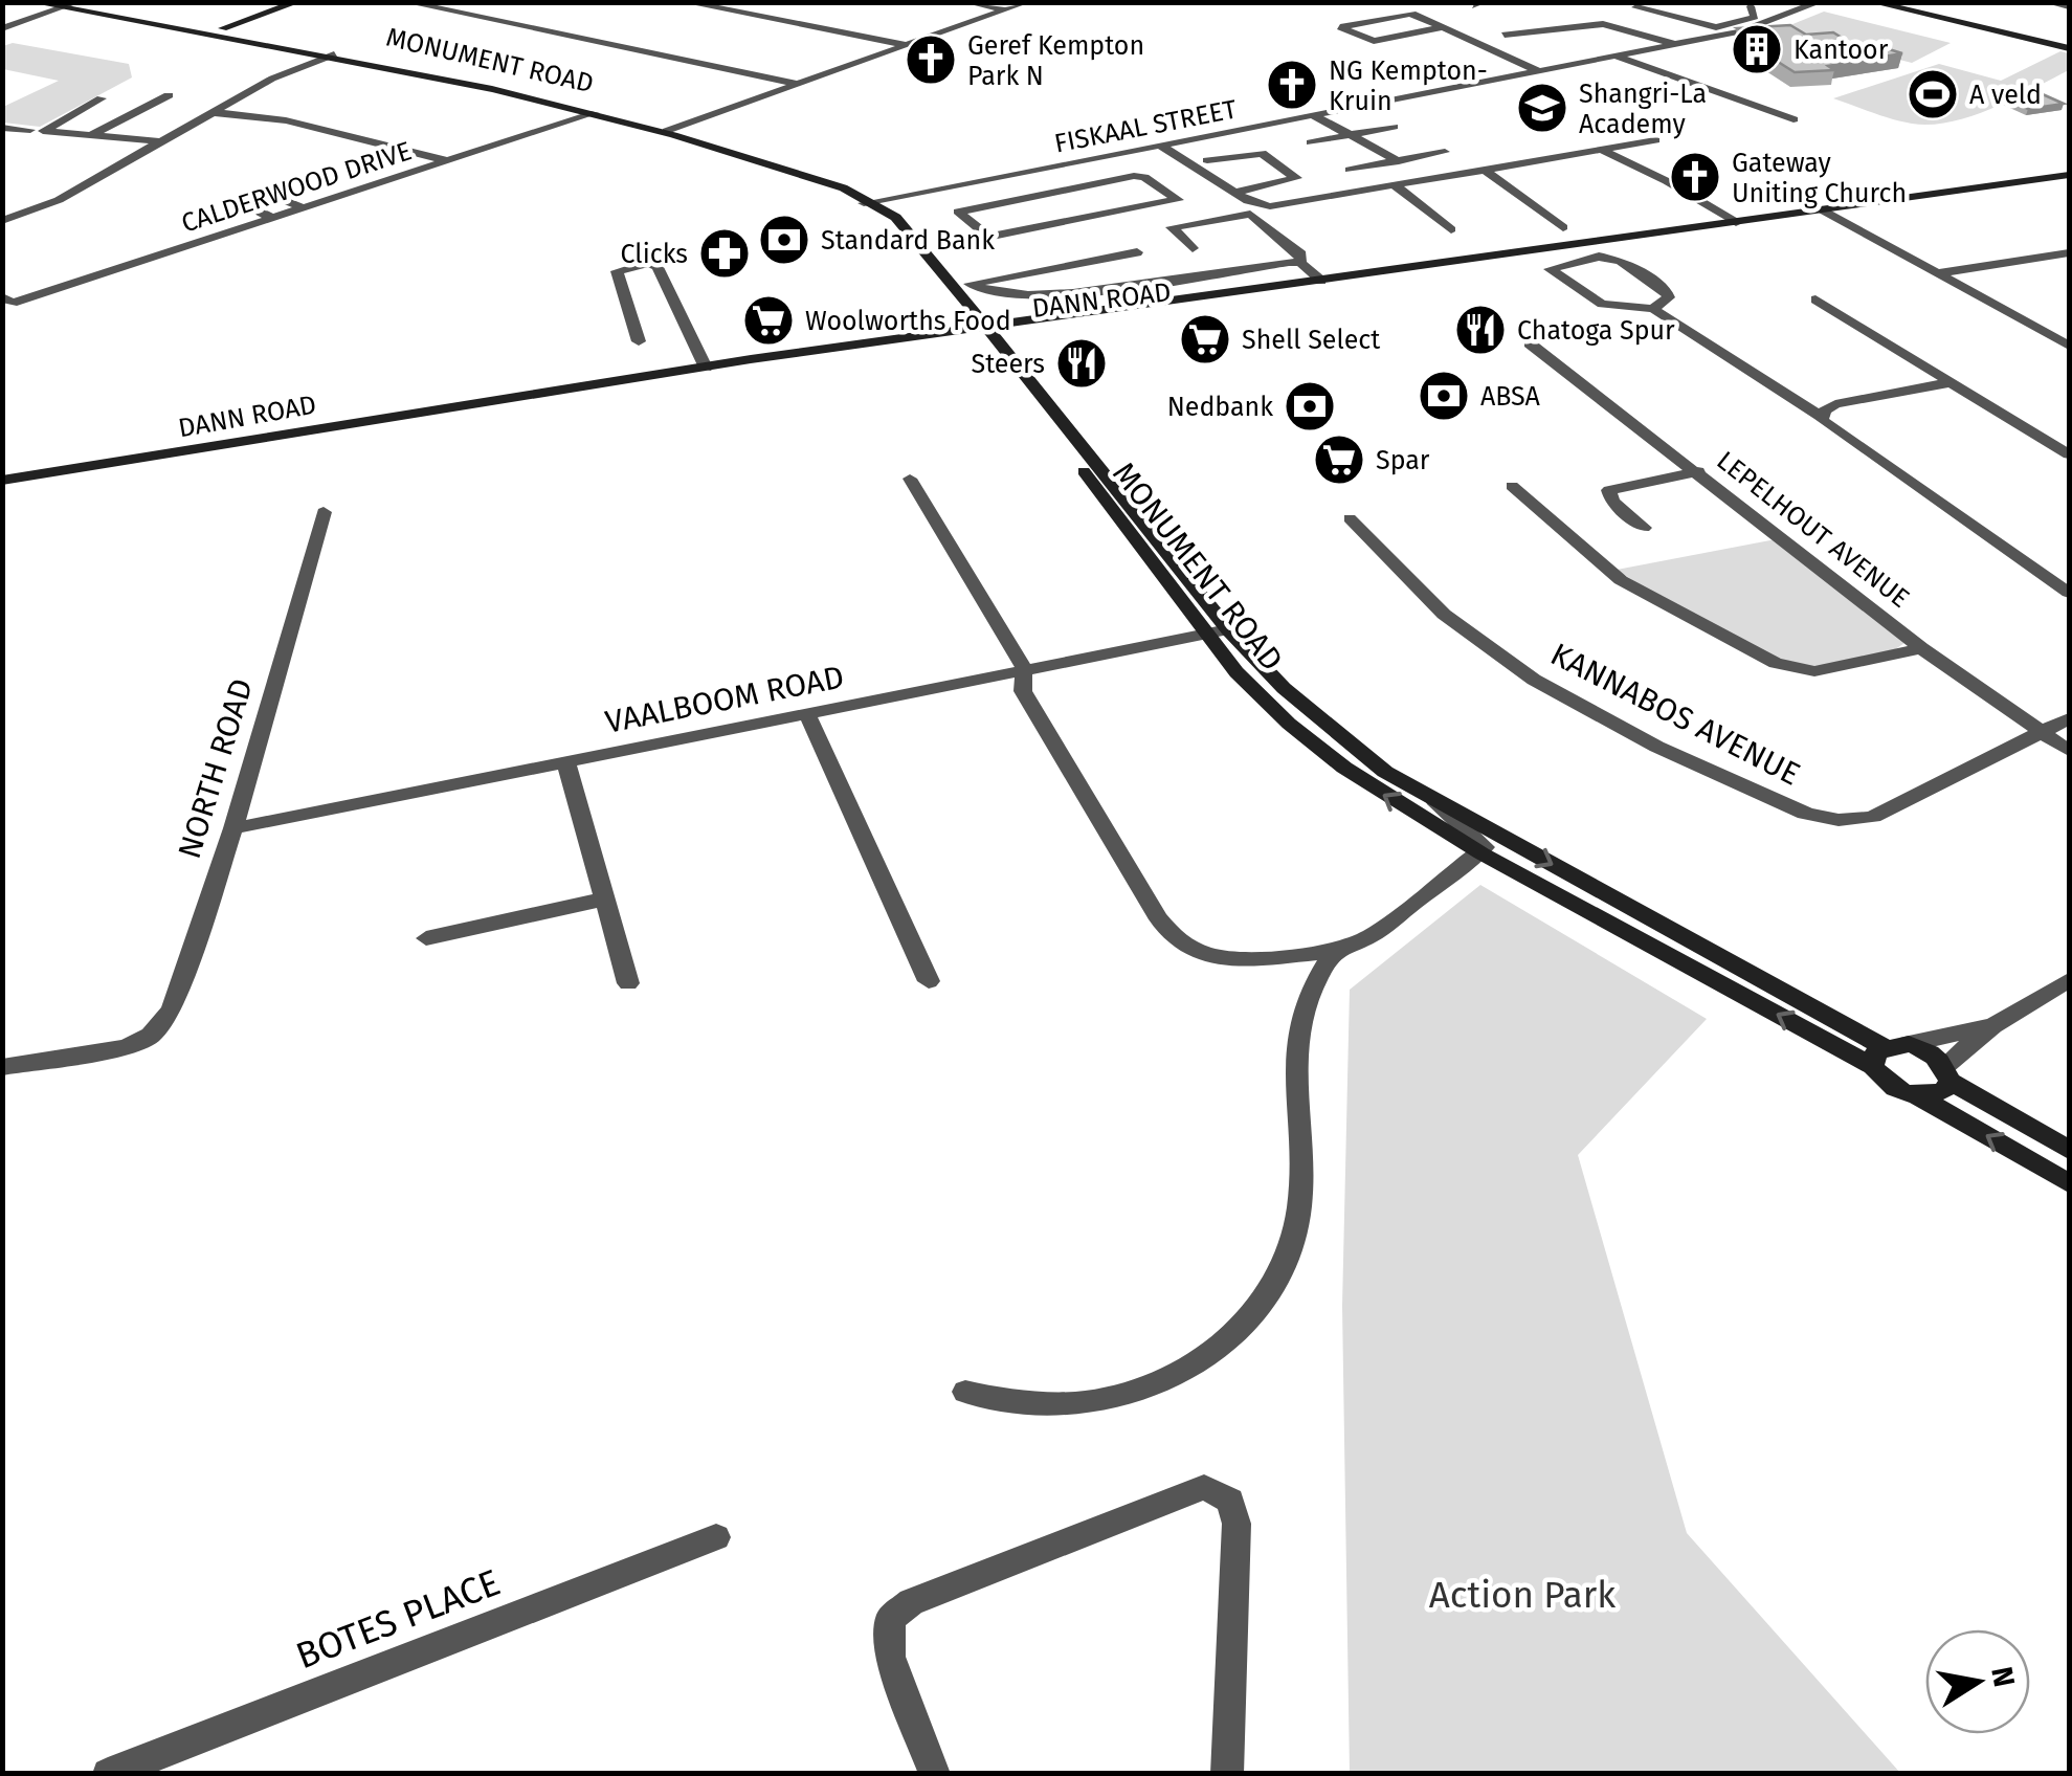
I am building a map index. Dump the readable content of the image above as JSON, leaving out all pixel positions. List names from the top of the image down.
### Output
{
  "streets": {
    "main road": ["MONUMENT ROAD", "DANN ROAD"],
    "street": [
      "FISKAAL STREET",
      "CALDERWOOD DRIVE",
      "LEPELHOUT AVENUE",
      "VAALBOOM ROAD",
      "KANNABOS AVENUE",
      "NORTH ROAD",
      "BOTES PLACE"
    ]
  },
  "crossings": [
    ["MONUMENT ROAD", "FISKAAL STREET"],
    ["MONUMENT ROAD", "CALDERWOOD DRIVE"],
    ["MONUMENT ROAD", "DANN ROAD"],
    ["MONUMENT ROAD", "VAALBOOM ROAD"],
    ["LEPELHOUT AVENUE", "KANNABOS AVENUE"],
    ["VAALBOOM ROAD", "NORTH ROAD"]
  ],
  "parks": ["Action Park"],
  "places": {
    "building": ["Kantoor"],
    "church": ["Geref Kempton Park N", "NG Kempton- Kruin", "Gateway Uniting Church"],
    "sports": ["A veld"],
    "school or university": ["Shangri-La Academy"],
    "bank": ["Standard Bank", "ABSA", "Nedbank"],
    "pharmacy": ["Clicks"],
    "supermarket": ["Woolworths Food", "Shell Select", "Spar"],
    "restaurant": ["Chatoga Spur", "Steers"]
  },
  "north": "right"
}
